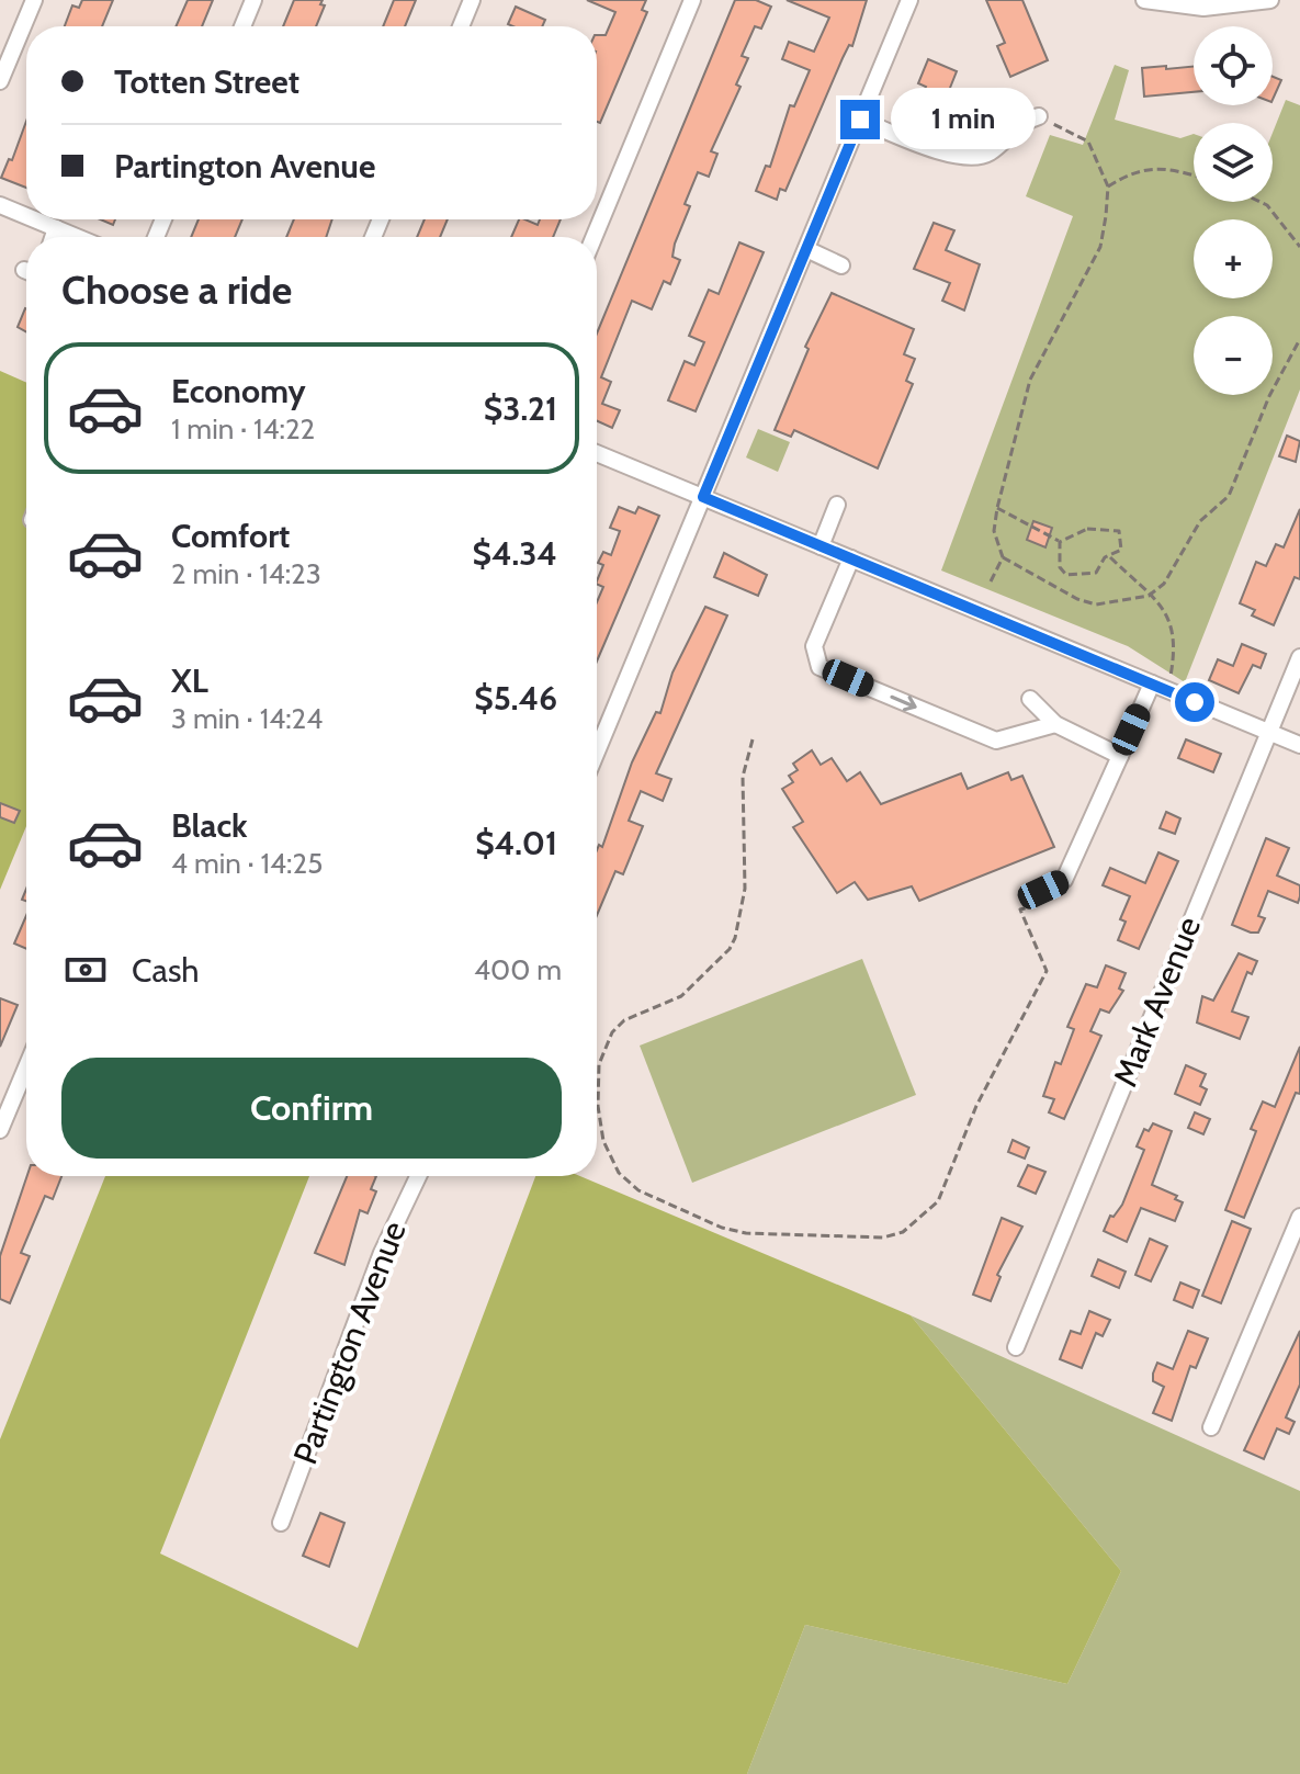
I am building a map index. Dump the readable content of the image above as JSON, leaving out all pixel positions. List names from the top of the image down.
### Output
{
  "streets": {
    "street": ["Mark Avenue", "Partington Avenue"]
  },
  "page": {
    "map_buttons": ["+", "−"],
    "banner": ["Totten Street", "Partington Avenue"],
    "bubble": "1 min",
    "heading": "Choose a ride",
    "list": [
      {
        "name": "Economy",
        "note": "1 min · 14:22",
        "value": "$3.21"
      },
      {
        "name": "Comfort",
        "note": "2 min · 14:23",
        "value": "$4.34"
      },
      {
        "name": "XL",
        "note": "3 min · 14:24",
        "value": "$5.46"
      },
      {
        "name": "Black",
        "note": "4 min · 14:25",
        "value": "$4.01"
      }
    ],
    "pay": ["Cash", "400 m"],
    "buttons": "Confirm"
  }
}
